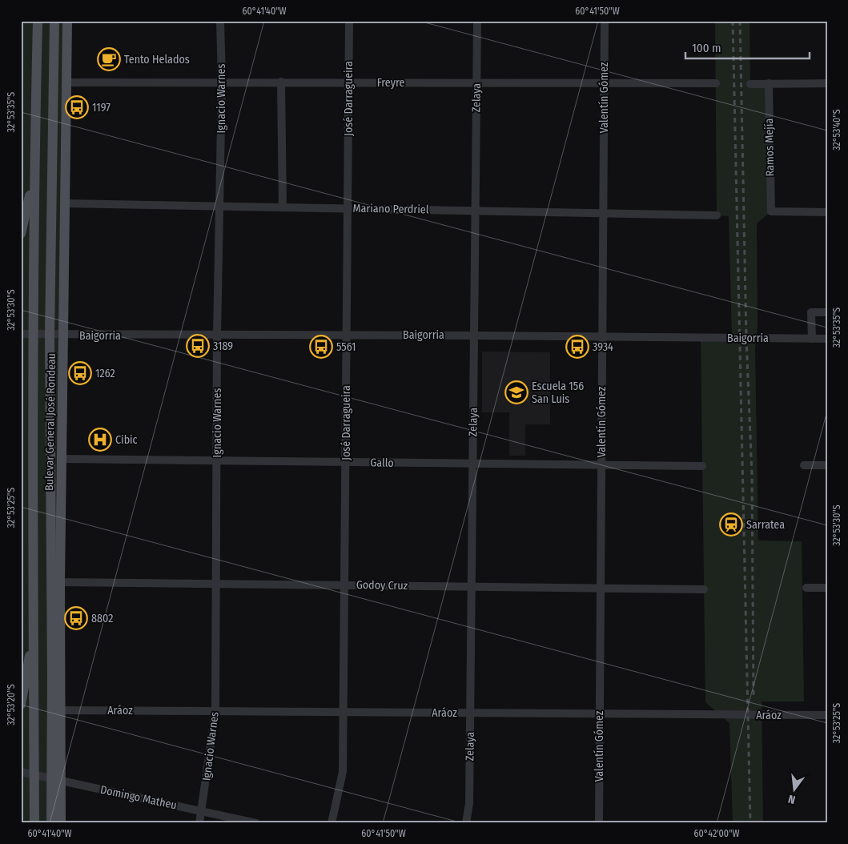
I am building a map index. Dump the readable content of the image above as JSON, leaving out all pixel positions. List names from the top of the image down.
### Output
{
  "streets": {
    "main road": ["Bulevar General José Rondeau"],
    "street": [
      "Freyre",
      "Zelaya",
      "Valentín Gómez",
      "Ignacio Warnes",
      "José Darragueira",
      "Ramos Mejía",
      "Mariano Perdriel",
      "Baigorria",
      "Gallo",
      "Godoy Cruz",
      "Aráoz",
      "Domingo Matheu"
    ]
  },
  "crossings": [
    ["Freyre", "Zelaya"],
    ["Freyre", "Valentín Gómez"],
    ["Freyre", "Ignacio Warnes"],
    ["Freyre", "José Darragueira"],
    ["Freyre", "Bulevar General José Rondeau"],
    ["Zelaya", "Mariano Perdriel"],
    ["Zelaya", "Baigorria"],
    ["Zelaya", "Gallo"],
    ["Zelaya", "Godoy Cruz"],
    ["Zelaya", "Aráoz"],
    ["Valentín Gómez", "Mariano Perdriel"],
    ["Valentín Gómez", "Baigorria"],
    ["Valentín Gómez", "Gallo"],
    ["Valentín Gómez", "Godoy Cruz"],
    ["Valentín Gómez", "Aráoz"],
    ["Ignacio Warnes", "Mariano Perdriel"],
    ["Ignacio Warnes", "Baigorria"],
    ["Ignacio Warnes", "Gallo"],
    ["Ignacio Warnes", "Godoy Cruz"],
    ["Ignacio Warnes", "Aráoz"],
    ["Ignacio Warnes", "Domingo Matheu"],
    ["José Darragueira", "Mariano Perdriel"],
    ["José Darragueira", "Baigorria"],
    ["José Darragueira", "Gallo"],
    ["José Darragueira", "Godoy Cruz"],
    ["José Darragueira", "Aráoz"],
    ["Mariano Perdriel", "Bulevar General José Rondeau"],
    ["Baigorria", "Bulevar General José Rondeau"],
    ["Bulevar General José Rondeau", "Gallo"],
    ["Bulevar General José Rondeau", "Godoy Cruz"],
    ["Bulevar General José Rondeau", "Aráoz"],
    ["Bulevar General José Rondeau", "Domingo Matheu"]
  ],
  "places": {
    "cafe": ["Tento Helados"],
    "bus stop": [
      "1197",
      "3189",
      "5561",
      "3934",
      "1262",
      "8802"
    ],
    "school or university": ["Escuela 156 San Luis"],
    "hospital": ["Cibic"],
    "station": ["Sarratea"]
  },
  "scale_bar": "100 m",
  "north": "bottom",
  "coordinates": [
    "60°41'40\"W",
    "60°41'50\"W",
    "32°53'35\"S",
    "32°53'40\"S",
    "32°53'30\"S",
    "32°53'25\"S",
    "32°53'20\"S",
    "60°42'00\"W"
  ]
}
